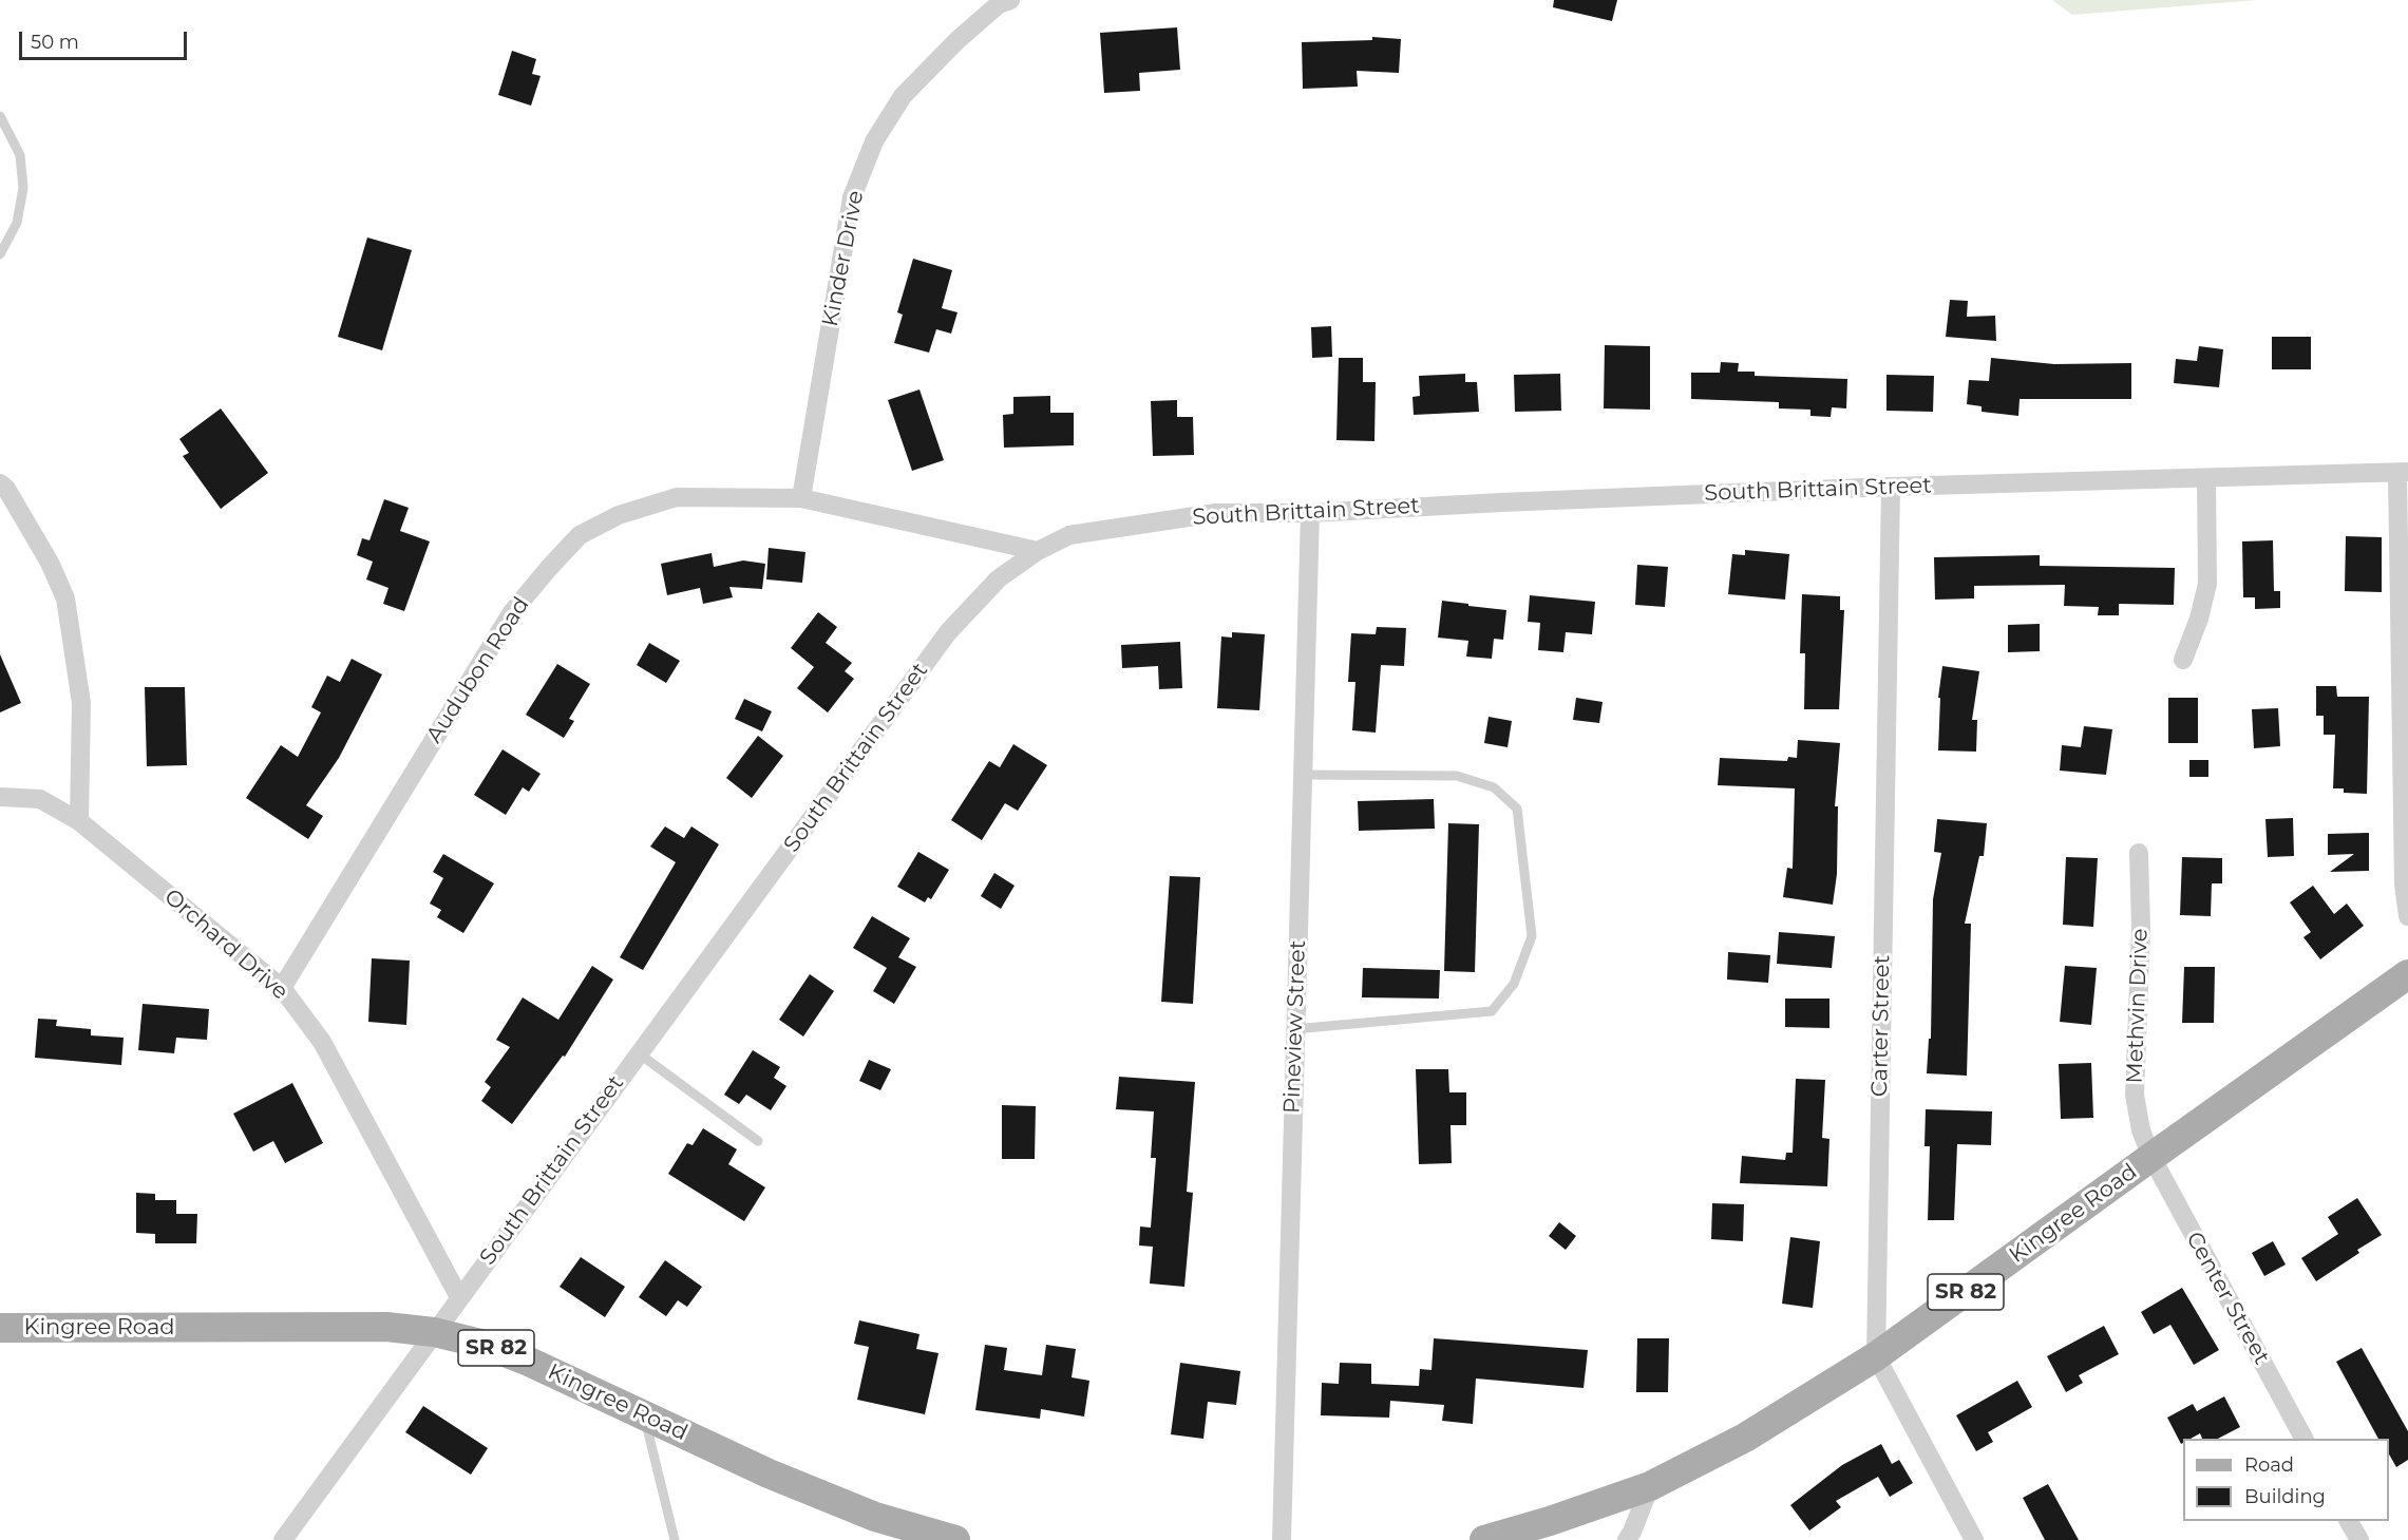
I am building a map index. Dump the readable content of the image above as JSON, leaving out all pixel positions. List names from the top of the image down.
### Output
{
  "streets": {
    "main road": ["Kingree Road", "SR 82"],
    "street": [
      "Kinder Drive",
      "South Brittain Street",
      "Audubon Road",
      "Orchard Drive",
      "Methvin Drive",
      "Carter Street",
      "Pineview Street",
      "Center Street"
    ]
  },
  "crossings": [
    ["Kinder Drive", "Audubon Road"],
    ["South Brittain Street", "Audubon Road"],
    ["South Brittain Street", "Orchard Drive"],
    ["South Brittain Street", "Carter Street"],
    ["South Brittain Street", "Pineview Street"],
    ["South Brittain Street", "Kingree Road"],
    ["Audubon Road", "Orchard Drive"],
    ["Methvin Drive", "Kingree Road"],
    ["Methvin Drive", "Center Street"],
    ["Carter Street", "Kingree Road"],
    ["Kingree Road", "Center Street"]
  ],
  "legend": ["Road", "Building"],
  "scale_bar": "50 m"
}
